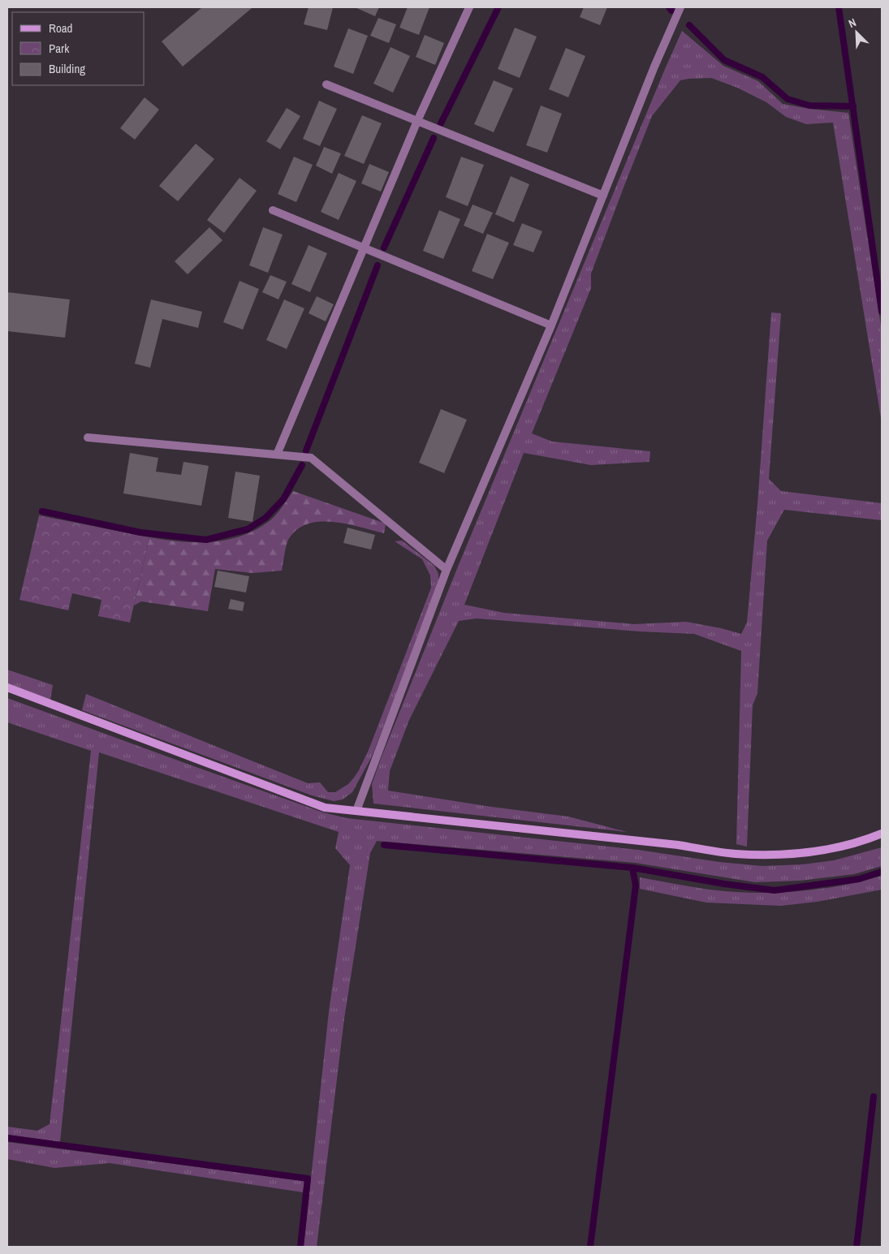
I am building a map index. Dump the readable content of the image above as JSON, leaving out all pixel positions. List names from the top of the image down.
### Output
{
  "legend": ["Road", "Park", "Building"],
  "north": "top left"
}
